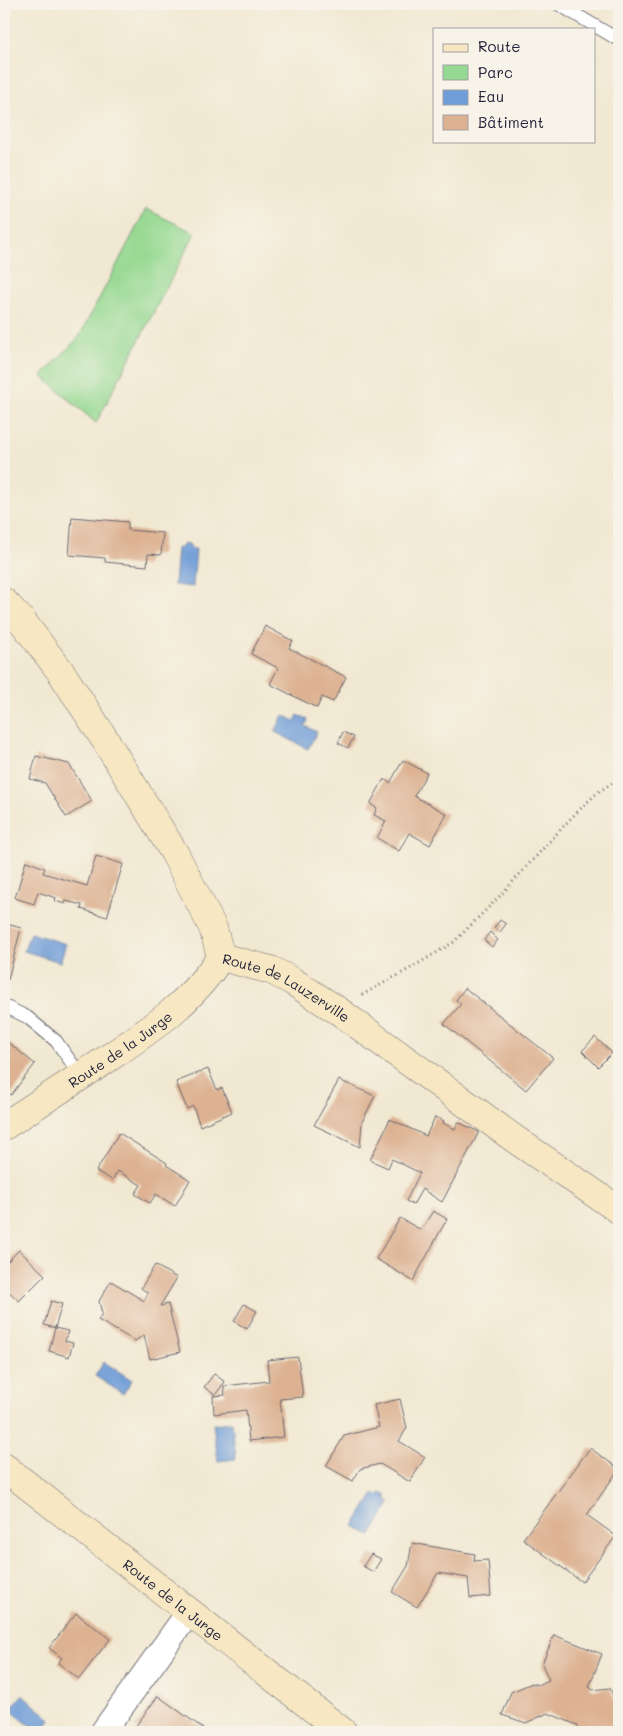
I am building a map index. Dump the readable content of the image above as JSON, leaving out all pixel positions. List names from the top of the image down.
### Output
{
  "streets": {
    "street": ["Route de Lauzerville", "Route de la Jurge"]
  },
  "crossings": [
    ["Route de Lauzerville", "Route de la Jurge"]
  ],
  "legend": [
    "Route",
    "Parc",
    "Eau",
    "Bâtiment"
  ]
}
